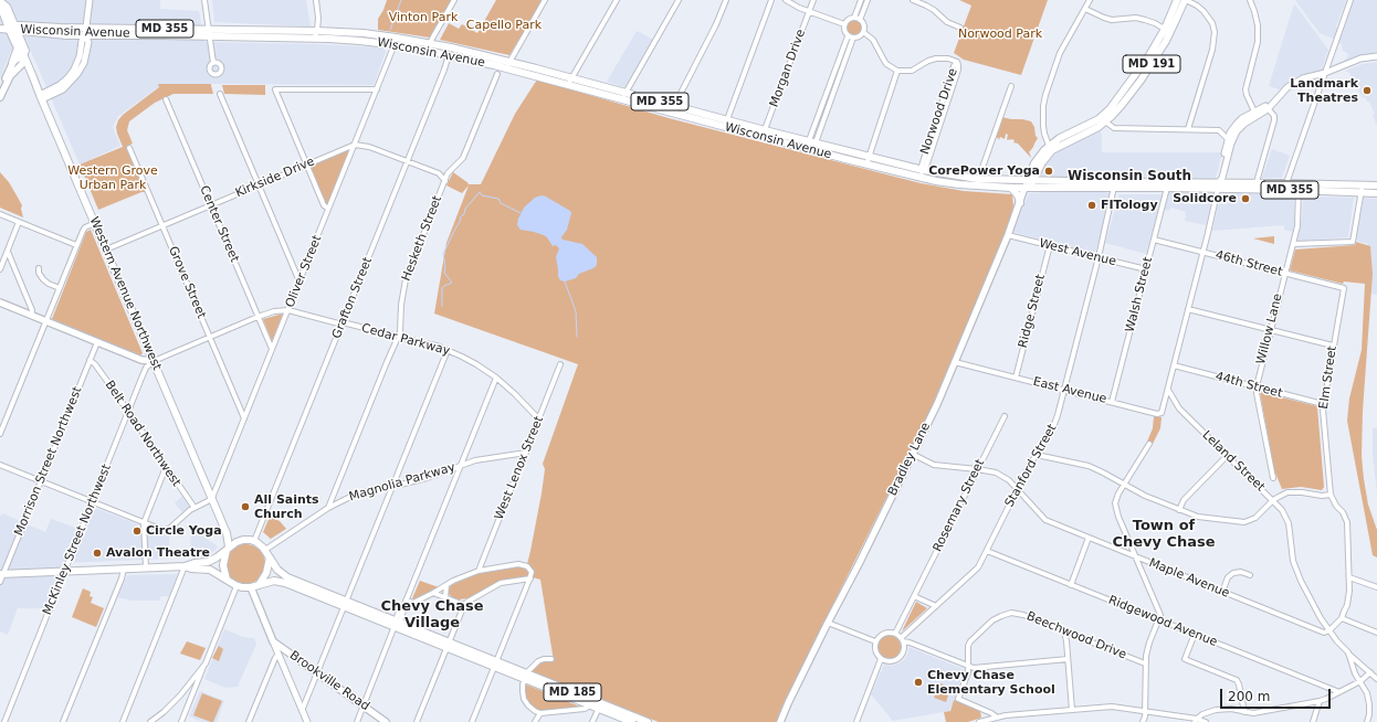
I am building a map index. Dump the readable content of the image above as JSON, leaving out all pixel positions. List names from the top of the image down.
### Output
{
  "streets": {
    "main road": [
      "MD 355",
      "Wisconsin Avenue",
      "MD 191",
      "Western Avenue Northwest",
      "Bradley Lane",
      "Brookville Road",
      "MD 185"
    ],
    "street": [
      "Morgan Drive",
      "Norwood Drive",
      "Kirkside Drive",
      "Center Street",
      "Hesketh Street",
      "West Avenue",
      "46th Street",
      "Oliver Street",
      "Grove Street",
      "Walsh Street",
      "Grafton Street",
      "Ridge Street",
      "Willow Lane",
      "Cedar Parkway",
      "Elm Street",
      "44th Street",
      "East Avenue",
      "Belt Road Northwest",
      "Morrison Street Northwest",
      "Leland Street",
      "Stanford Street",
      "West Lenox Street",
      "Magnolia Parkway",
      "Rosemary Street",
      "McKinley Street Northwest",
      "Maple Avenue",
      "Ridgewood Avenue",
      "Beechwood Drive"
    ]
  },
  "crossings": [
    ["Wisconsin Avenue", "MD 191"],
    ["Wisconsin Avenue", "Morgan Drive"],
    ["Wisconsin Avenue", "Norwood Drive"],
    ["Wisconsin Avenue", "Oliver Street"],
    ["Wisconsin Avenue", "Western Avenue Northwest"],
    ["Wisconsin Avenue", "Walsh Street"],
    ["Wisconsin Avenue", "Grafton Street"],
    ["Wisconsin Avenue", "Willow Lane"],
    ["Wisconsin Avenue", "Bradley Lane"],
    ["Wisconsin Avenue", "Stanford Street"],
    ["MD 191", "Bradley Lane"],
    ["Kirkside Drive", "Center Street"],
    ["Kirkside Drive", "Oliver Street"],
    ["Kirkside Drive", "Grove Street"],
    ["Kirkside Drive", "Western Avenue Northwest"],
    ["Center Street", "Oliver Street"],
    ["Center Street", "Cedar Parkway"],
    ["Hesketh Street", "Cedar Parkway"],
    ["Hesketh Street", "Magnolia Parkway"],
    ["West Avenue", "Walsh Street"],
    ["West Avenue", "Ridge Street"],
    ["West Avenue", "Bradley Lane"],
    ["West Avenue", "Stanford Street"],
    ["46th Street", "Walsh Street"],
    ["46th Street", "Willow Lane"],
    ["46th Street", "Elm Street"],
    ["Oliver Street", "Grove Street"],
    ["Oliver Street", "Western Avenue Northwest"],
    ["Oliver Street", "Cedar Parkway"],
    ["Grove Street", "Cedar Parkway"],
    ["Western Avenue Northwest", "Grafton Street"],
    ["Western Avenue Northwest", "Cedar Parkway"],
    ["Western Avenue Northwest", "Magnolia Parkway"],
    ["Western Avenue Northwest", "McKinley Street Northwest"],
    ["Western Avenue Northwest", "MD 185"],
    ["Walsh Street", "East Avenue"],
    ["Grafton Street", "Cedar Parkway"],
    ["Grafton Street", "Magnolia Parkway"],
    ["Grafton Street", "MD 185"],
    ["Ridge Street", "East Avenue"],
    ["Willow Lane", "44th Street"],
    ["Cedar Parkway", "West Lenox Street"],
    ["Cedar Parkway", "McKinley Street Northwest"],
    ["Elm Street", "44th Street"],
    ["East Avenue", "Bradley Lane"],
    ["East Avenue", "Leland Street"],
    ["East Avenue", "Stanford Street"],
    ["Belt Road Northwest", "Morrison Street Northwest"],
    ["Belt Road Northwest", "McKinley Street Northwest"],
    ["Bradley Lane", "Maple Avenue"],
    ["Leland Street", "Maple Avenue"],
    ["Stanford Street", "Rosemary Street"],
    ["Stanford Street", "Maple Avenue"],
    ["Stanford Street", "Ridgewood Avenue"],
    ["West Lenox Street", "Magnolia Parkway"],
    ["Magnolia Parkway", "MD 185"],
    ["Rosemary Street", "Maple Avenue"]
  ],
  "districts": ["Wisconsin South", "Town of Chevy Chase", "Chevy Chase Village"],
  "parks": [
    "Vinton Park",
    "Capello Park",
    "Norwood Park",
    "Western Grove Urban Park"
  ],
  "places": [
    "Landmark Theatres",
    "CorePower Yoga",
    "Solidcore",
    "FITology",
    "All Saints Church",
    "Circle Yoga",
    "Avalon Theatre",
    "Chevy Chase Elementary School"
  ],
  "scale_bar": "200 m"
}
